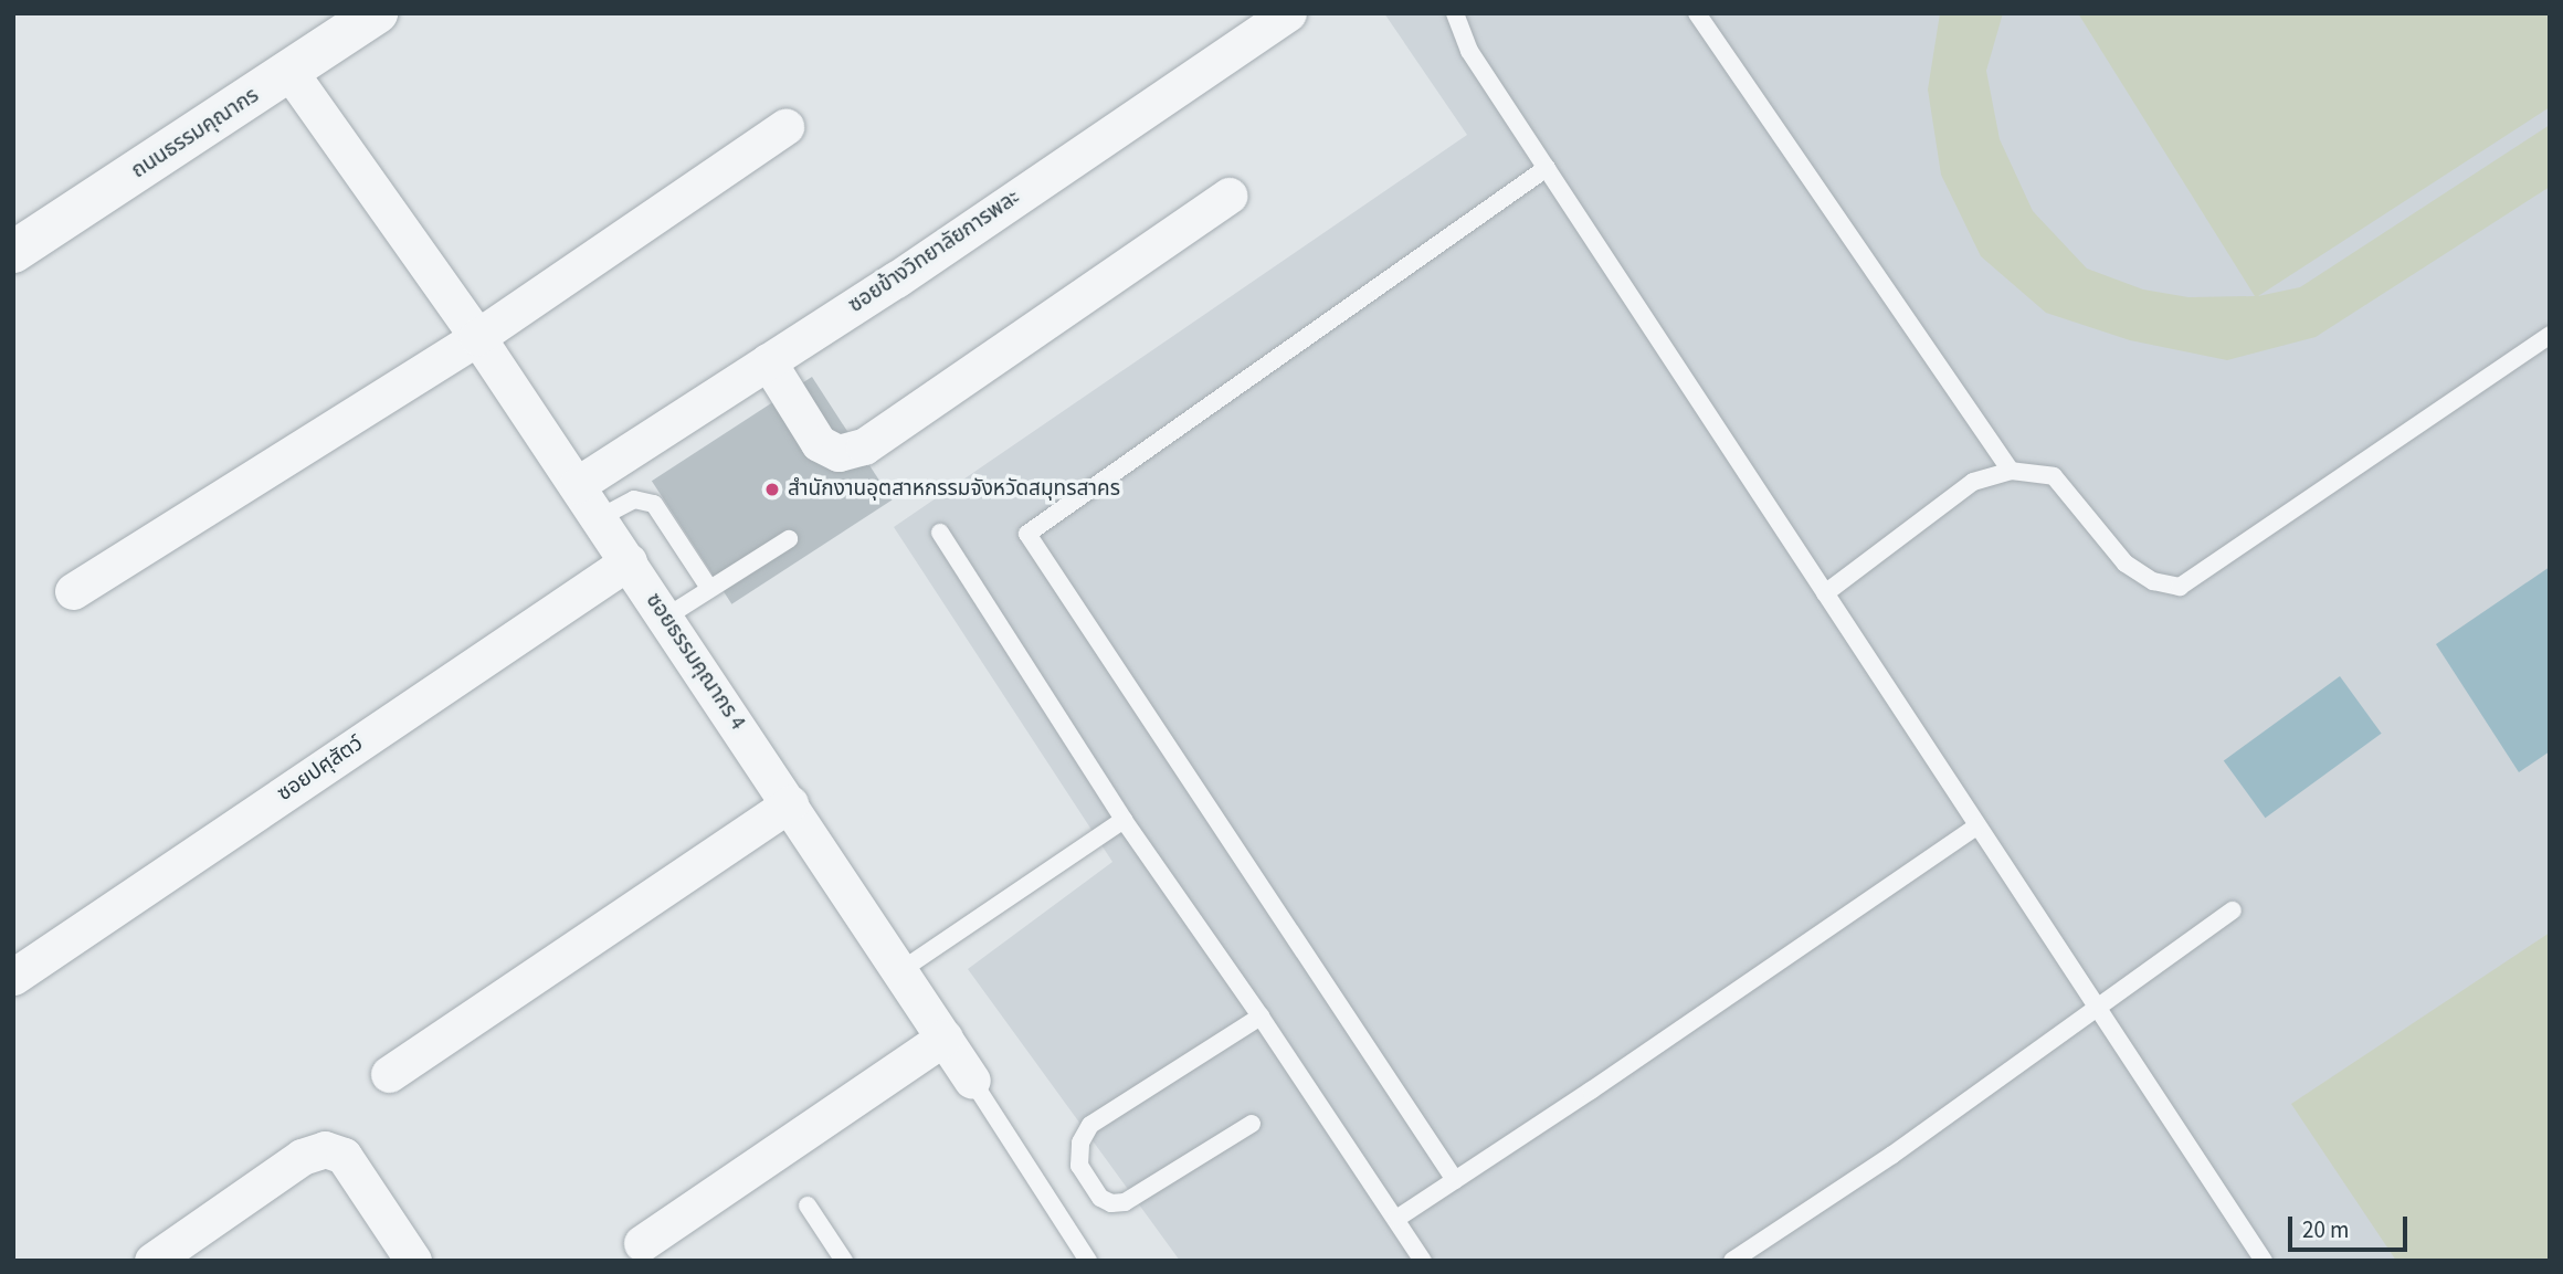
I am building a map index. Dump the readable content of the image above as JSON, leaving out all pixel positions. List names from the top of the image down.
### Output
{
  "streets": {
    "street": [
      "ถนนธรรมคุณากร",
      "ซอยข้างวิทยาลัยการพละ",
      "ซอยธรรมคุณากร 4",
      "ซอยปศุสัตว์"
    ]
  },
  "crossings": [
    ["ถนนธรรมคุณากร", "ซอยธรรมคุณากร 4"],
    ["ซอยข้างวิทยาลัยการพละ", "ซอยธรรมคุณากร 4"],
    ["ซอยธรรมคุณากร 4", "ซอยปศุสัตว์"]
  ],
  "places": ["สำนักงานอุตสาหกรรมจังหวัดสมุทรสาคร"],
  "scale_bar": "20 m"
}
